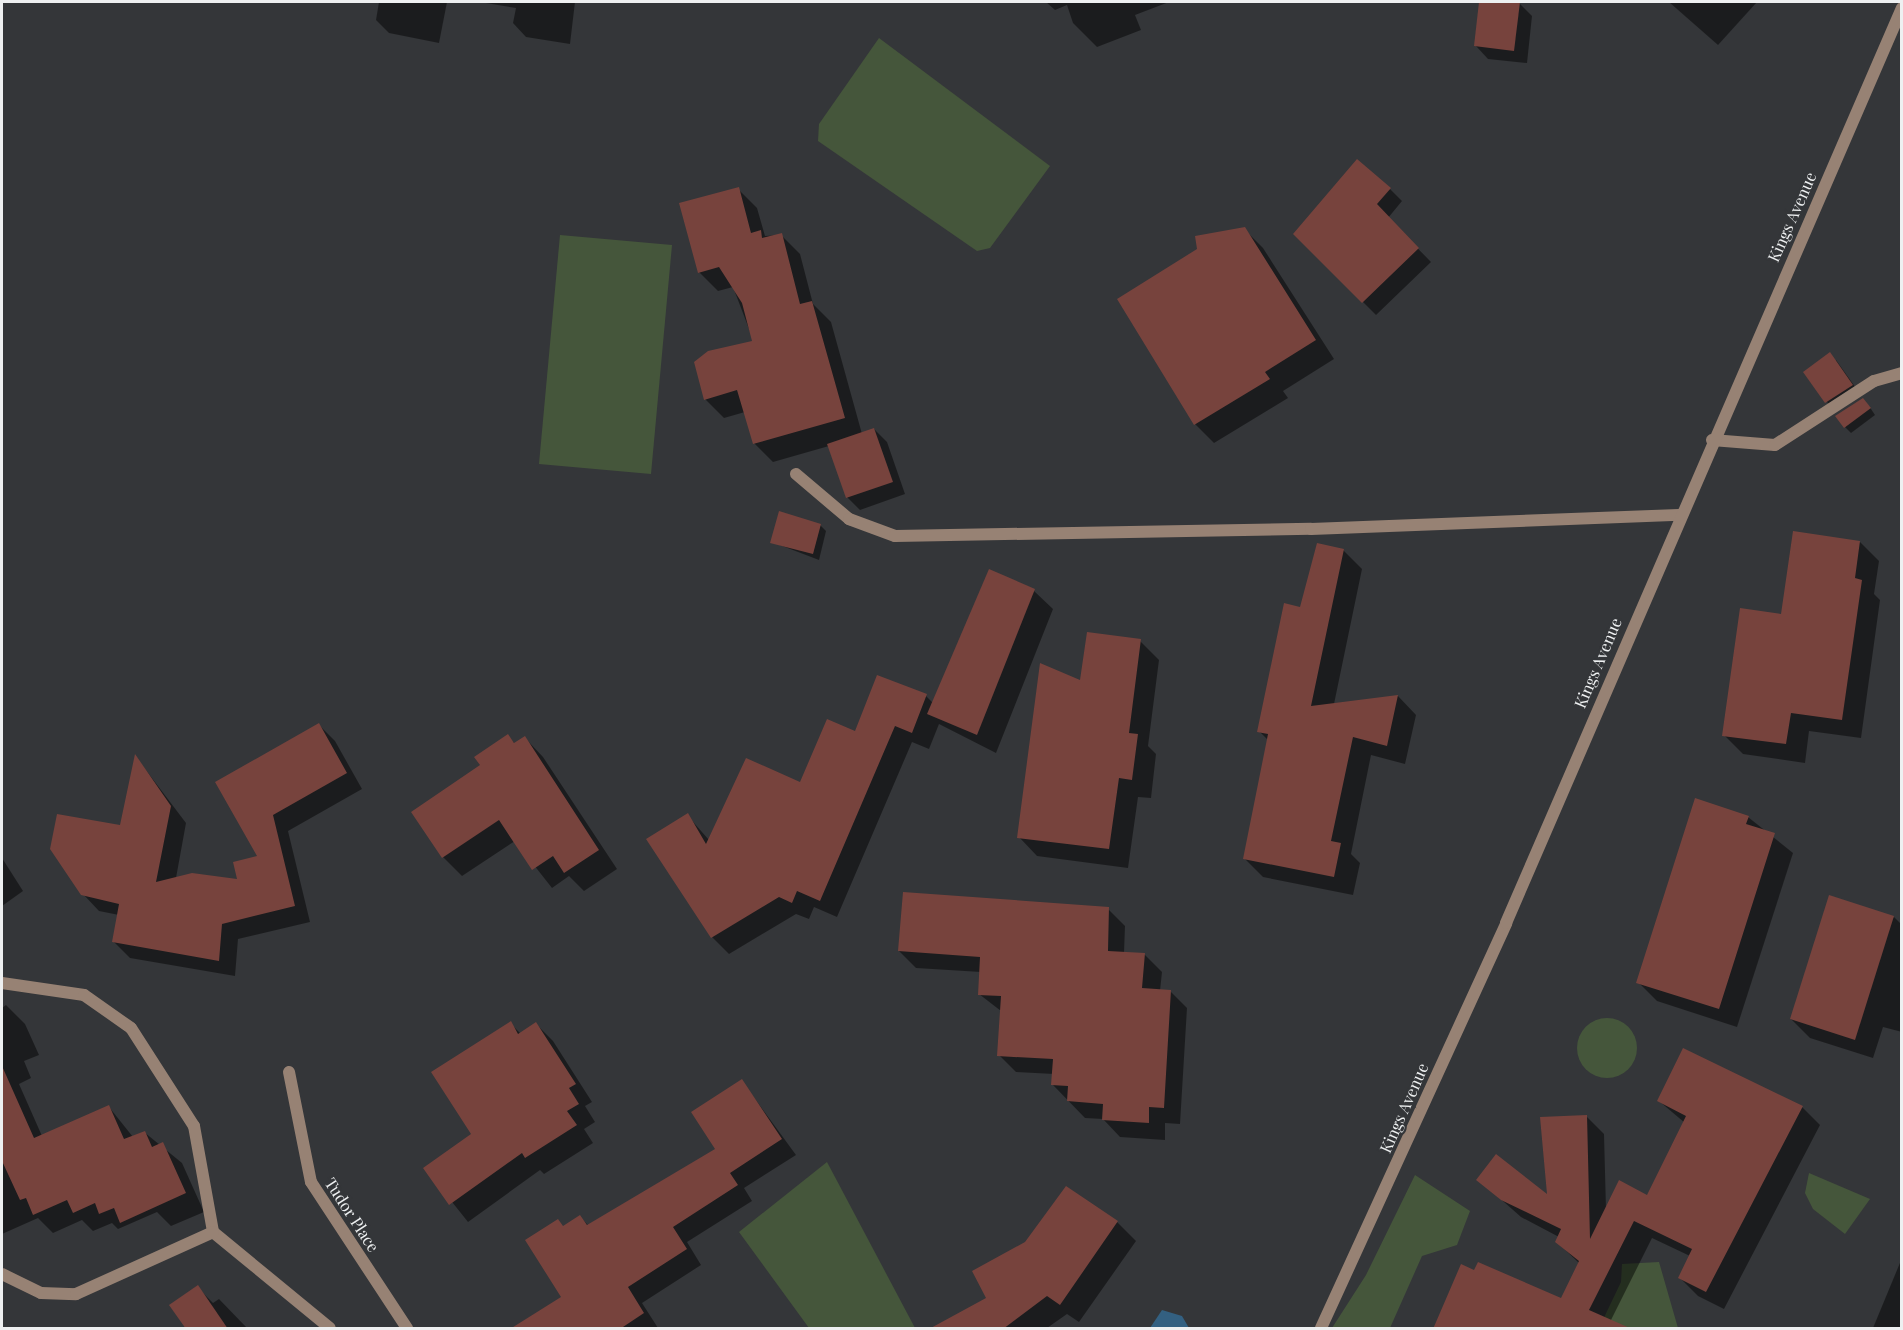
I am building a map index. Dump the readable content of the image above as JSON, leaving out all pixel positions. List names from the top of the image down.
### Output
{
  "streets": {
    "street": ["Kings Avenue", "Tudor Place"]
  }
}
